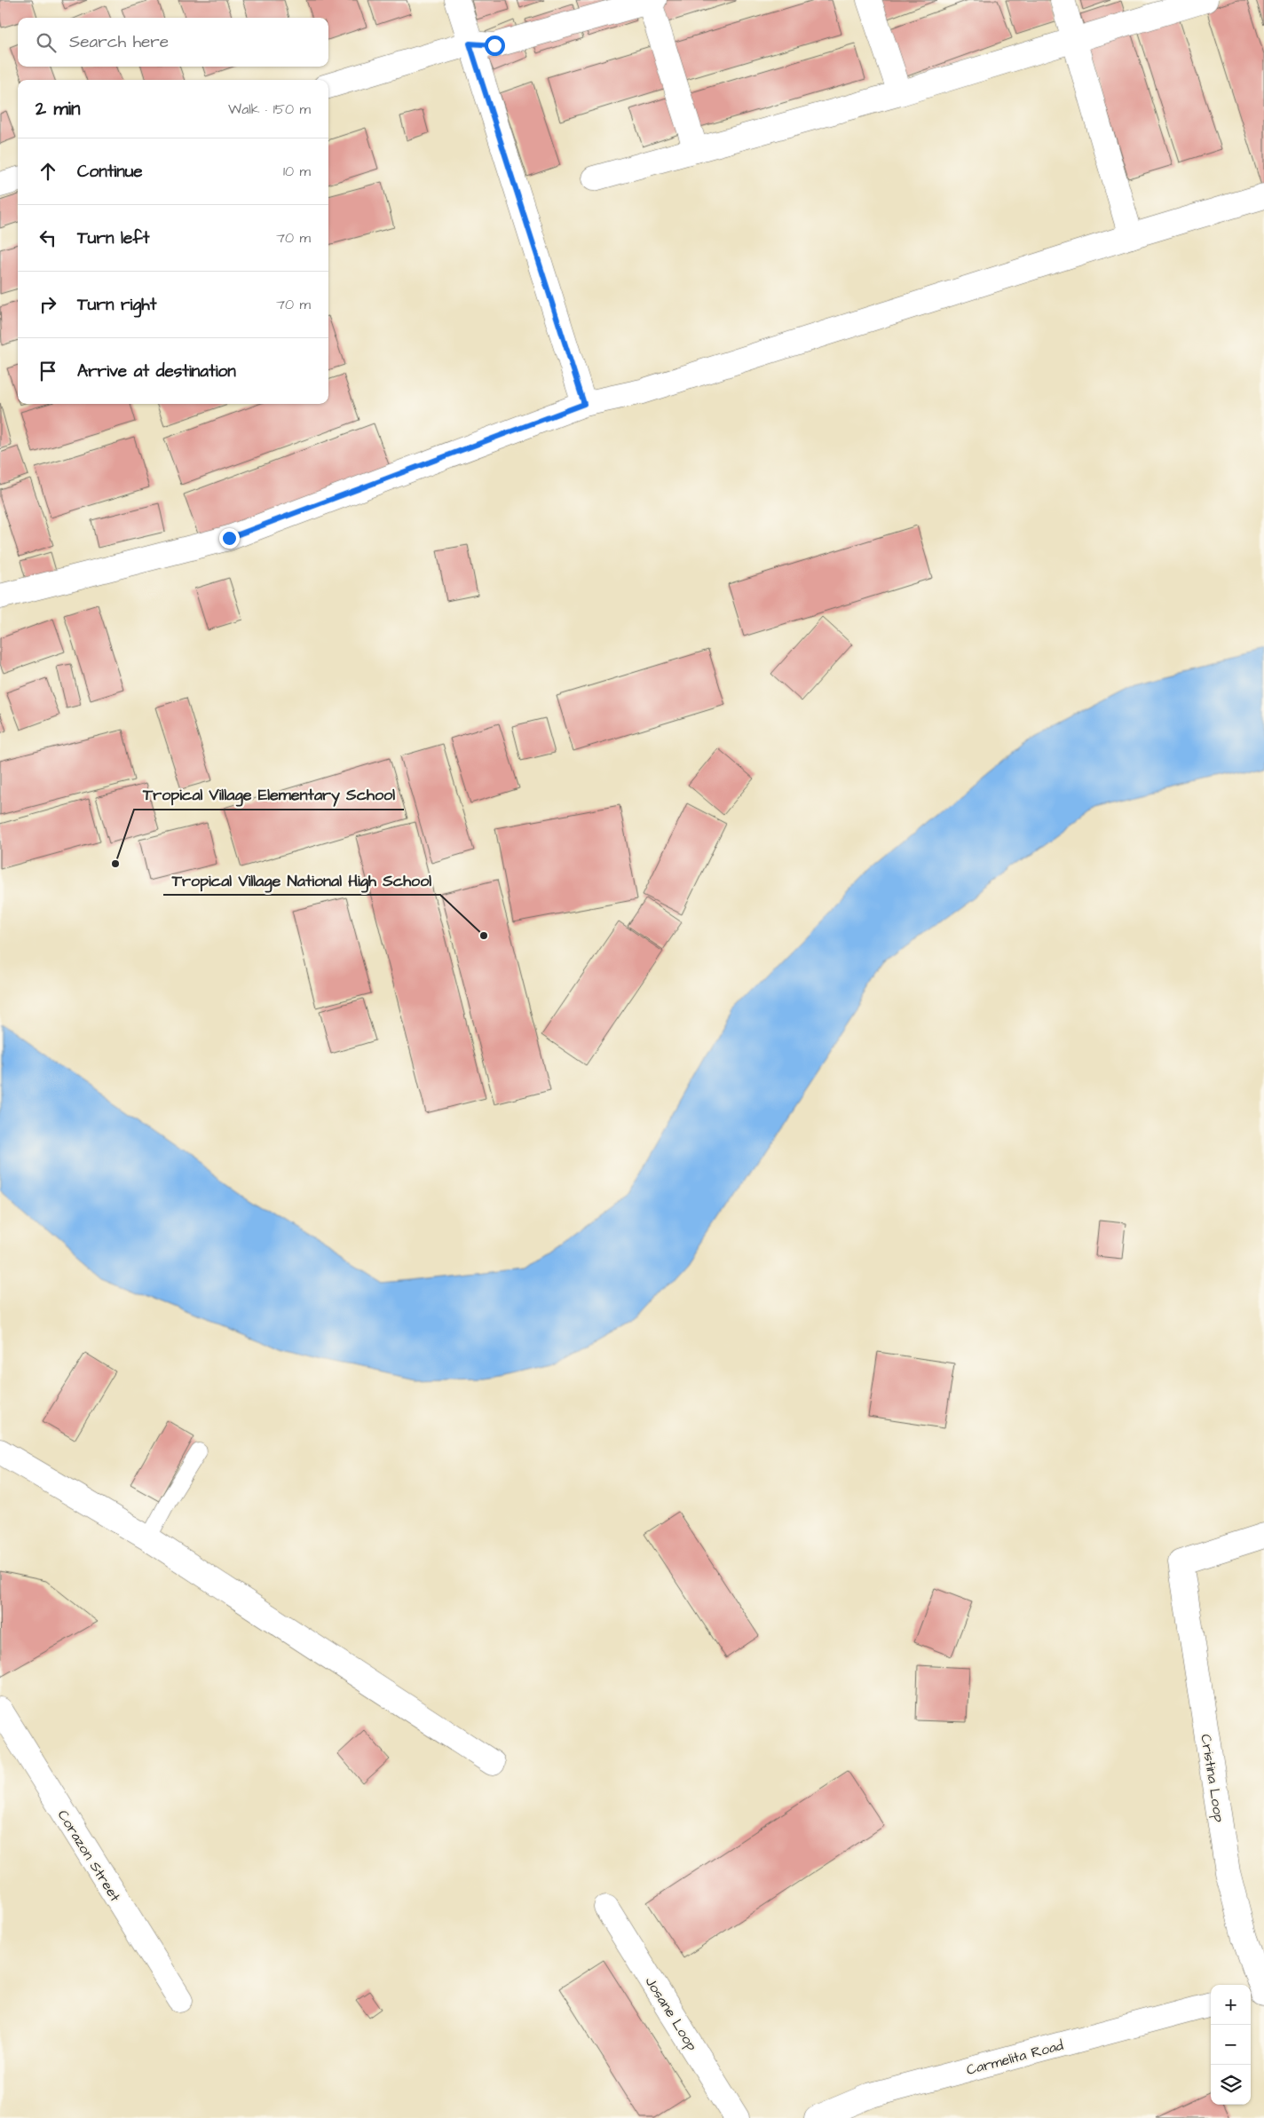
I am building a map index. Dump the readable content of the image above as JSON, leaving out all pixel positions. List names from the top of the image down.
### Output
{
  "streets": {
    "street": [
      "Cristina Loop",
      "Corazon Street",
      "Josane Loop",
      "Carmelita Road"
    ]
  },
  "places": ["Tropical Village Elementary School", "Tropical Village National High School"],
  "page": {
    "search": "Search here",
    "heading": ["2 min", "Walk · 150 m"],
    "list": [
      ["Continue", "10 m"],
      ["Turn left", "70 m"],
      ["Turn right", "70 m"],
      "Arrive at destination"
    ],
    "map_buttons": ["+", "−"]
  }
}
